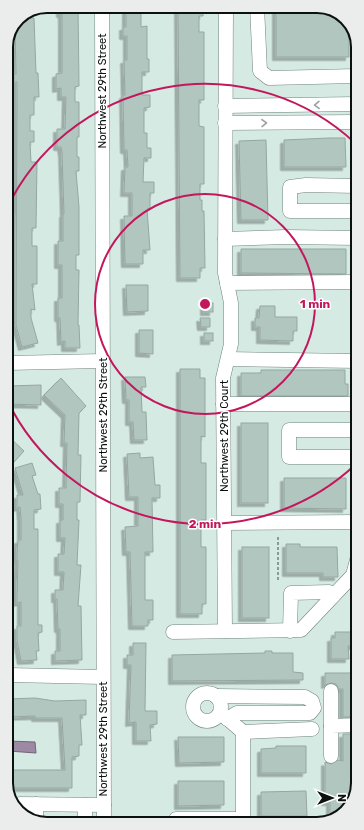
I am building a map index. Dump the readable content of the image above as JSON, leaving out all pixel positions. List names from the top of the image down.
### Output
{
  "streets": {
    "street": ["Northwest 29th Street", "Northwest 29th Court"]
  },
  "north": "right",
  "rings": ["1 min", "2 min"]
}
